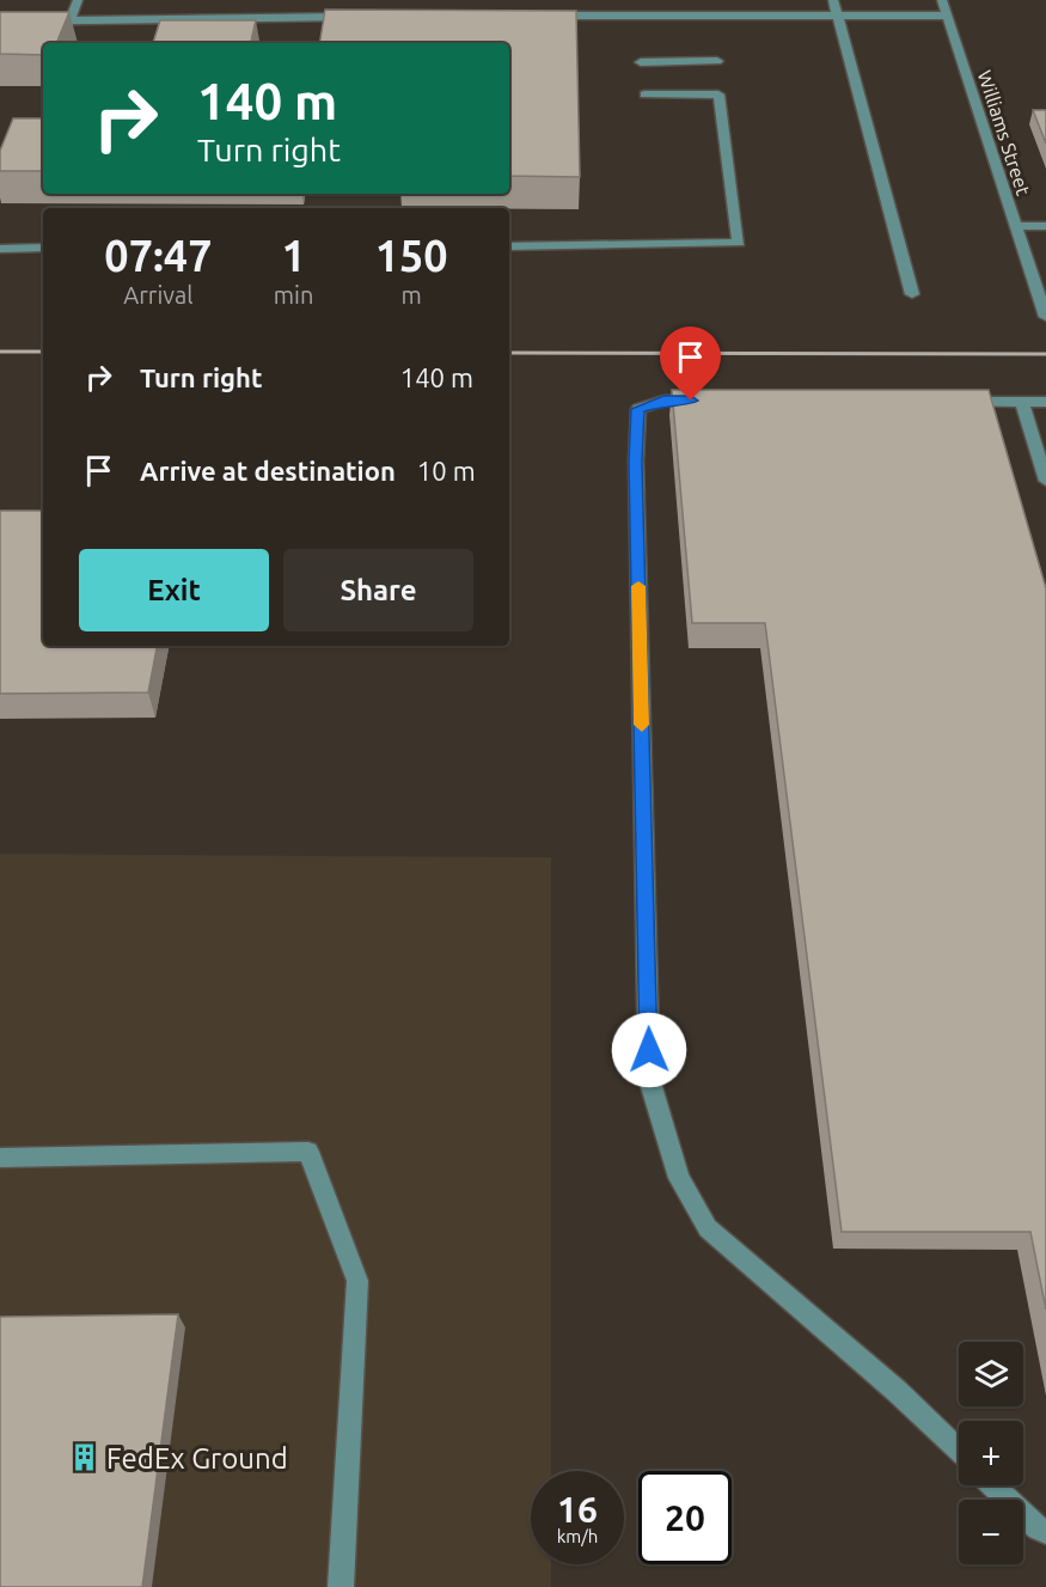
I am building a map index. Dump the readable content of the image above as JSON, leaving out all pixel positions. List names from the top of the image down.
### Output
{
  "streets": {
    "street": ["Williams Street"]
  },
  "places": {
    "building": ["FedEx Ground"]
  },
  "page": {
    "turn": ["140 m", "Turn right"],
    "eta": [
      "07:47",
      "Arrival",
      "1",
      "min",
      "150",
      "m"
    ],
    "list": [
      {
        "name": "Turn right",
        "value": "140 m"
      },
      {
        "name": "Arrive at destination",
        "value": "10 m"
      }
    ],
    "buttons": ["Exit", "Share"],
    "map_buttons": ["+", "−"],
    "speed": "16 km/h",
    "limit": "20"
  }
}
